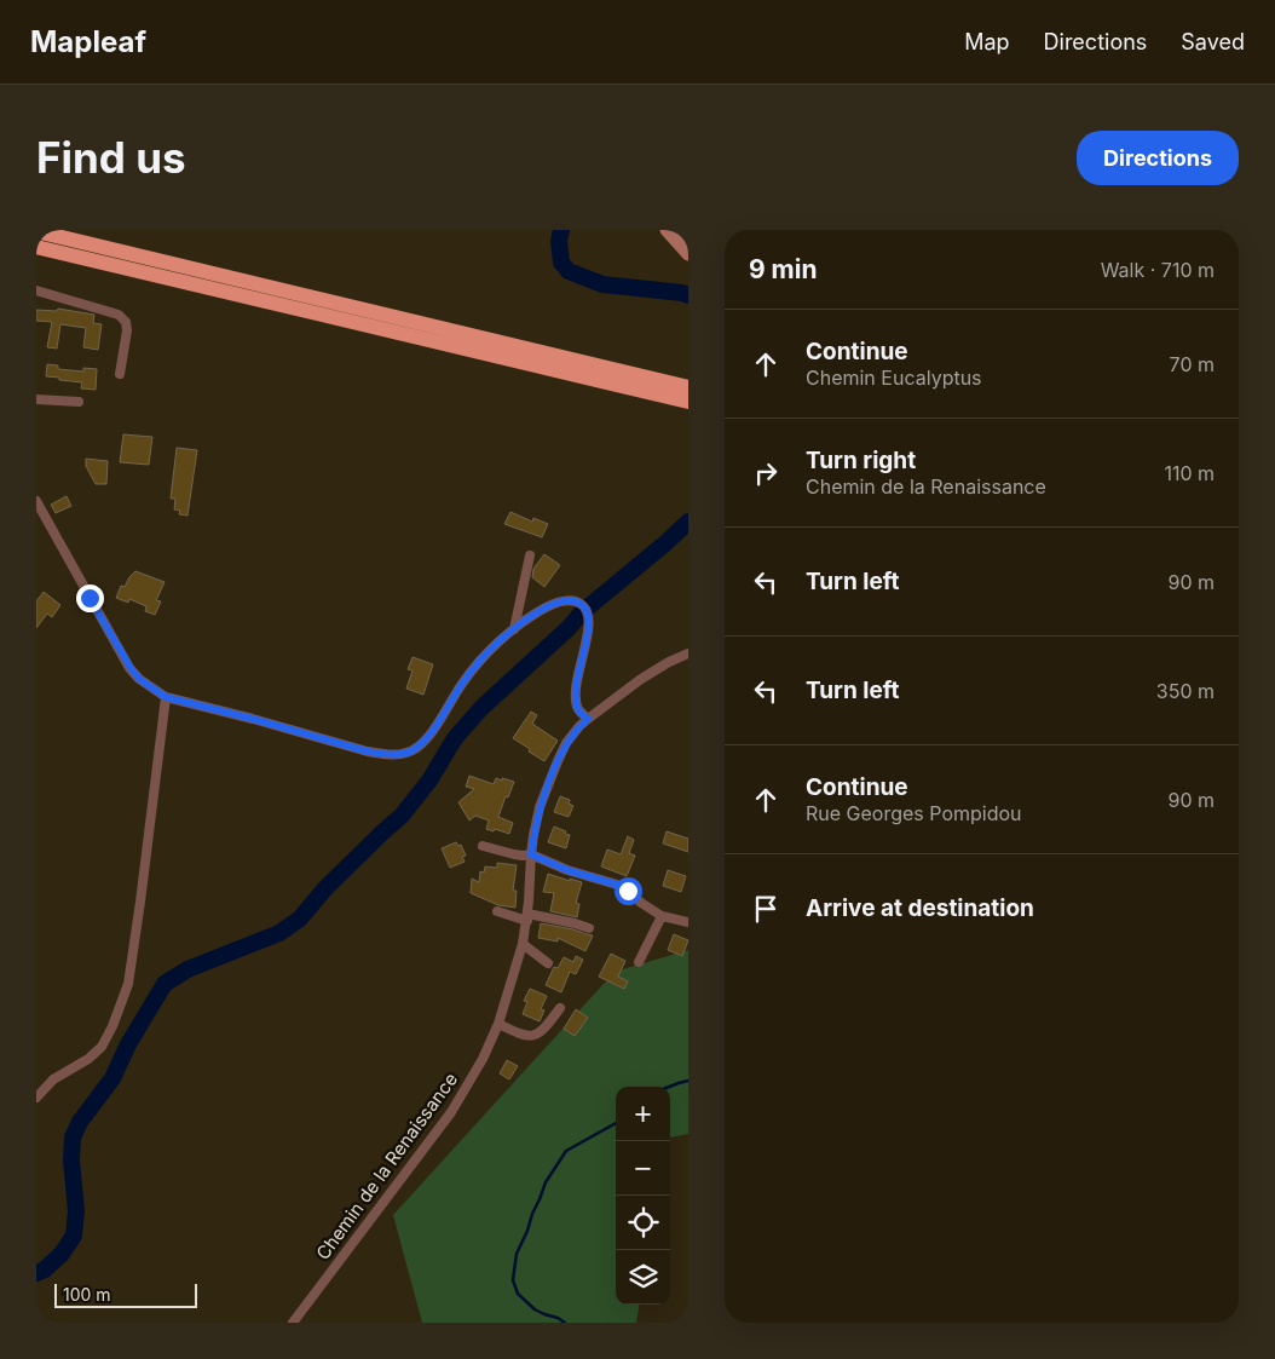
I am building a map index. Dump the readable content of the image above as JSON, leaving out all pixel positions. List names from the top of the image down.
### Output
{
  "streets": {
    "street": ["Chemin de la Renaissance"]
  },
  "scale_bar": "100 m",
  "page": {
    "header": "Mapleaf",
    "nav": ["Map", "Directions", "Saved"],
    "buttons": "Directions",
    "title": "Find us",
    "heading": ["9 min", "Walk · 710 m"],
    "list": [
      ["Continue", "Chemin Eucalyptus", "70 m"],
      ["Turn right", "Chemin de la Renaissance", "110 m"],
      ["Turn left", "90 m"],
      ["Turn left", "350 m"],
      ["Continue", "Rue Georges Pompidou", "90 m"],
      "Arrive at destination"
    ],
    "map_buttons": ["+", "−"],
    "scale": "100 m"
  }
}
